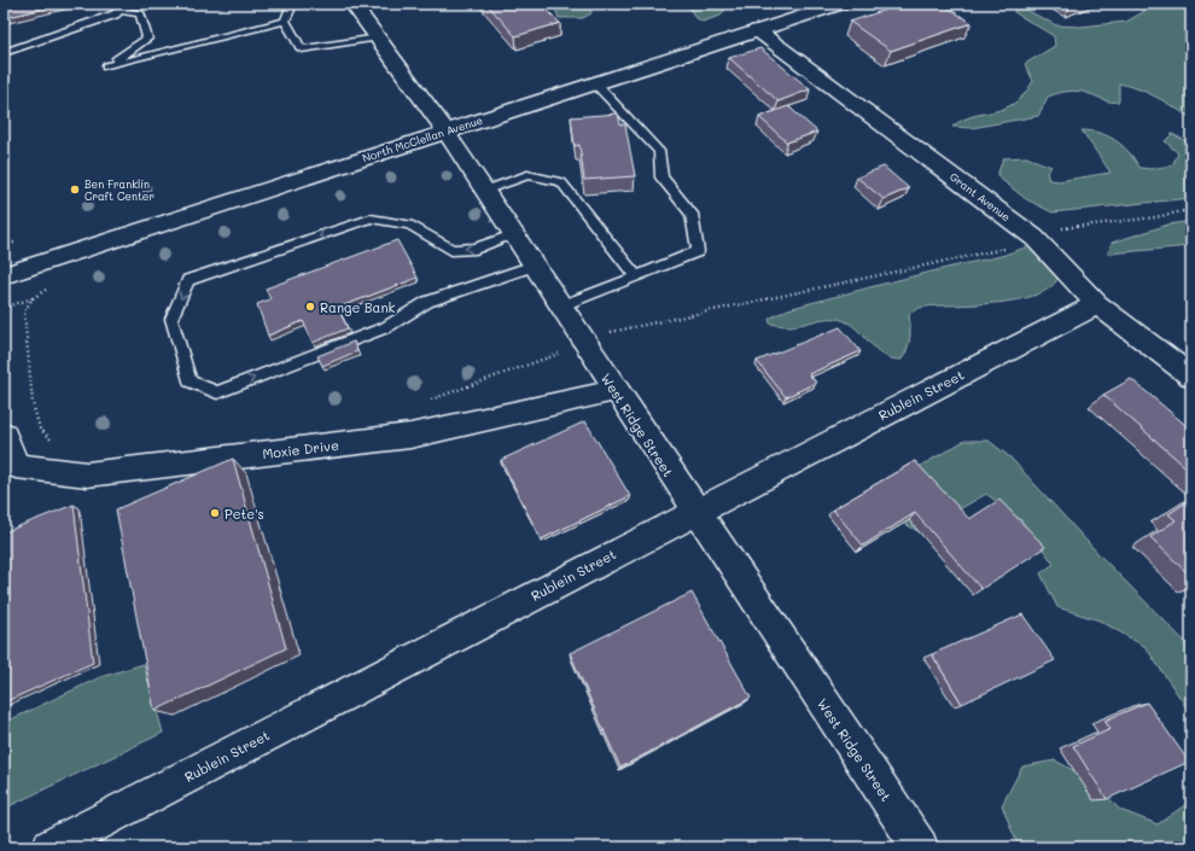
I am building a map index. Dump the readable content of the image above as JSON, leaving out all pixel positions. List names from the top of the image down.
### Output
{
  "streets": {
    "street": [
      "North McClellan Avenue",
      "Grant Avenue",
      "Rublein Street",
      "West Ridge Street",
      "Moxie Drive"
    ]
  },
  "crossings": [
    ["North McClellan Avenue", "Grant Avenue"],
    ["North McClellan Avenue", "West Ridge Street"],
    ["Grant Avenue", "Rublein Street"],
    ["Rublein Street", "West Ridge Street"],
    ["West Ridge Street", "Moxie Drive"]
  ],
  "places": ["Ben Franklin Craft Center", "Range Bank", "Pete's"]
}
